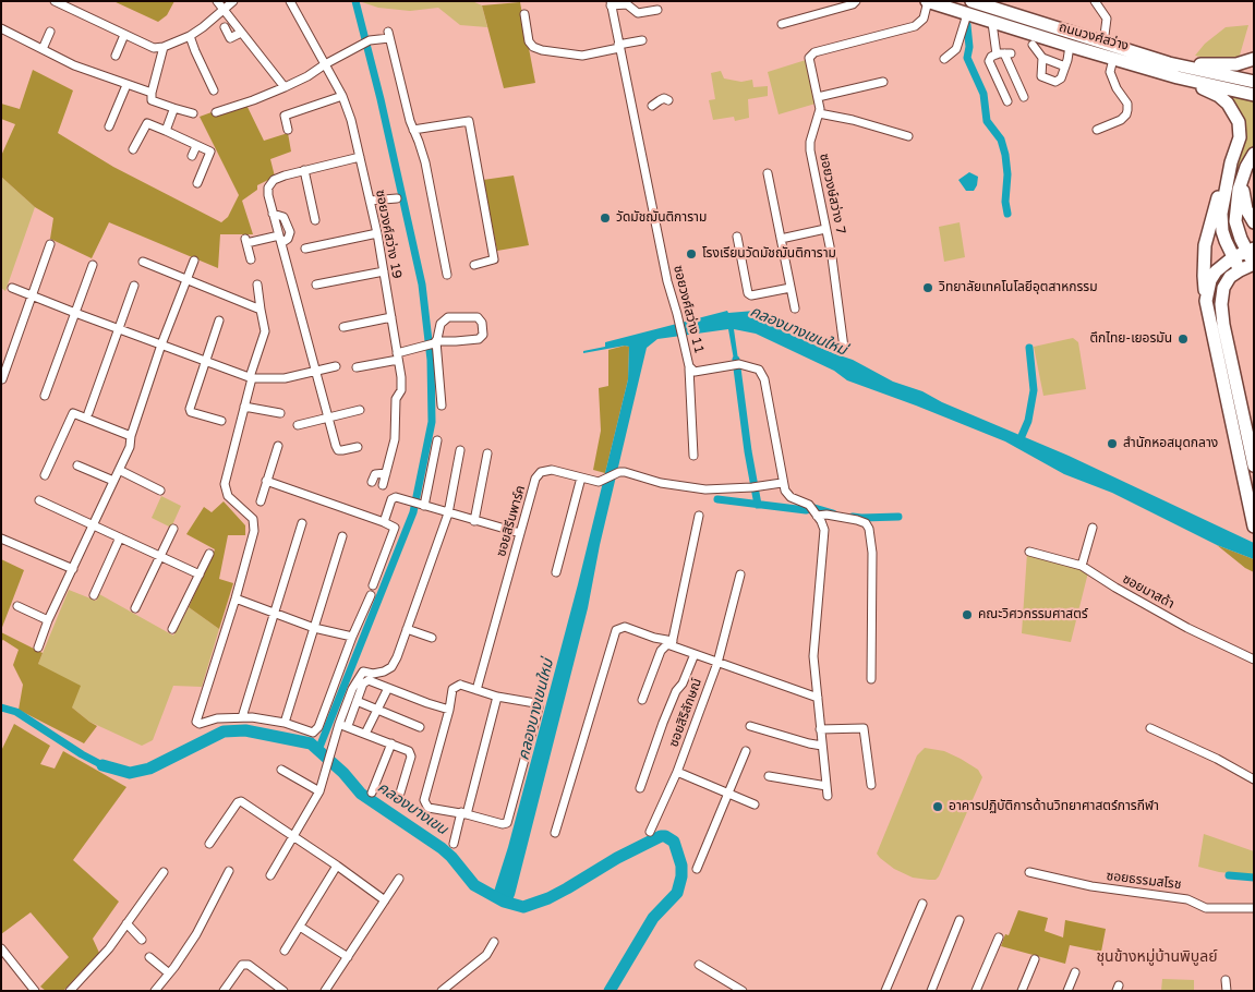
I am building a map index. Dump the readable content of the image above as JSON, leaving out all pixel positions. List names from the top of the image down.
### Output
{
  "streets": {
    "main road": ["ถนนวงศ์สว่าง"],
    "street": [
      "ซอยวงษ์สว่าง 7",
      "ซอยวงศ์สว่าง 19",
      "ซอยวงศ์สว่าง 11",
      "ซอยสิรีนพาร์ค",
      "ซอยมาสด้า",
      "ซอยสิริลักษณ์",
      "ซอยธรรมสโรช"
    ]
  },
  "crossings": [
    ["ถนนวงศ์สว่าง", "ซอยวงษ์สว่าง 7"],
    ["ซอยวงศ์สว่าง 11", "ซอยสิรีนพาร์ค"]
  ],
  "districts": ["ชุนข้างหมู่บ้านพิบูลย์"],
  "water": ["คลองบางเขนใหม่", "คลองบางเขน"],
  "places": [
    "วัดมัชฌันติการาม",
    "โรงเรียนวัดมัชฌันติการาม",
    "วิทยาลัยเทคโนโลยีอุตสาหกรรม",
    "ตึกไทย-เยอรมัน",
    "สำนักหอสมุดกลาง",
    "คณะวิศวกรรมศาสตร์",
    "อาคารปฏิบัติการด้านวิทยาศาสตร์การกีฬา"
  ]
}
